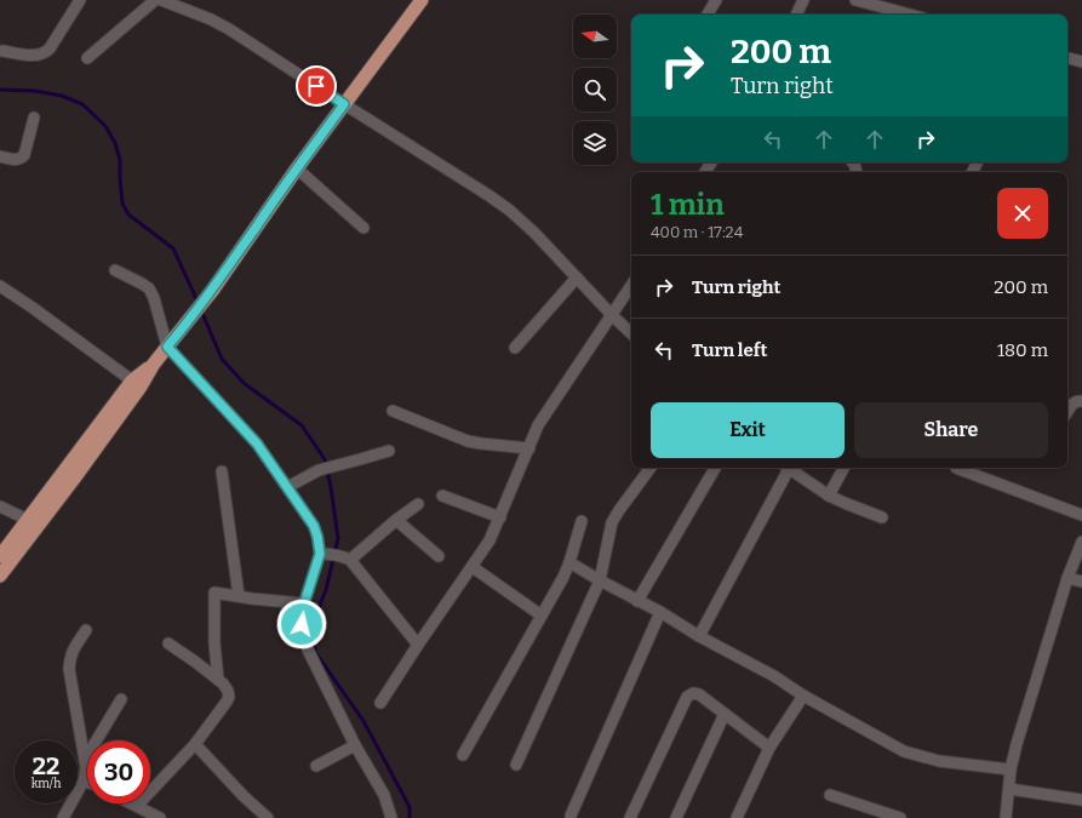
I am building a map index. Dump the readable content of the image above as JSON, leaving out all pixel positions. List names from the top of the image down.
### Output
{
  "north": "left",
  "page": {
    "turn": ["200 m", "Turn right"],
    "heading": ["1 min", "400 m · 17:24"],
    "list": [
      {
        "name": "Turn right",
        "value": "200 m"
      },
      {
        "name": "Turn left",
        "value": "180 m"
      }
    ],
    "buttons": ["Exit", "Share"],
    "speed": "22 km/h",
    "limit": "30"
  }
}
